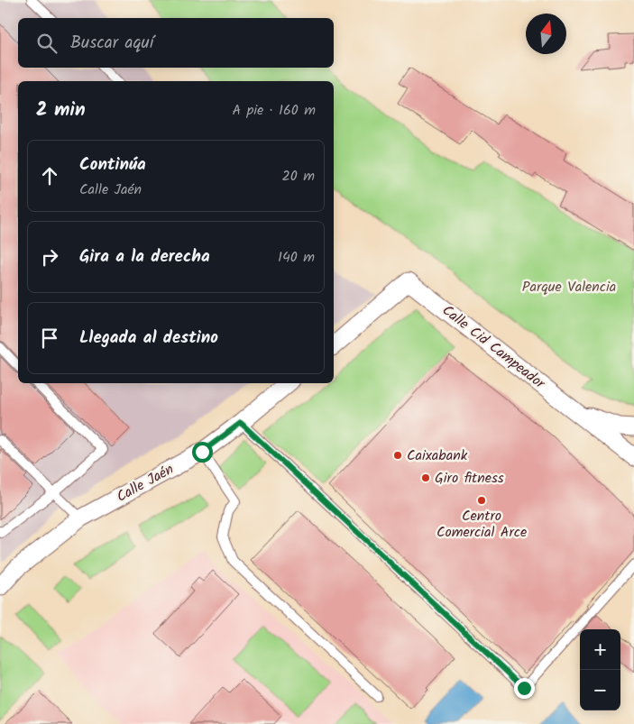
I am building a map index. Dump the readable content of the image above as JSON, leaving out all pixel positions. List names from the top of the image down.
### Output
{
  "streets": {
    "street": ["Calle Cid Campeador", "Calle Jaén"]
  },
  "parks": ["Parque Valencia"],
  "places": ["Caixabank", "Giro fitness", "Centro Comercial Arce"],
  "north": "top",
  "page": {
    "search": "Buscar aquí",
    "heading": ["2 min", "A pie · 160 m"],
    "list": [
      ["Continúa", "Calle Jaén", "20 m"],
      ["Gira a la derecha", "140 m"],
      "Llegada al destino"
    ],
    "map_buttons": ["+", "−"]
  }
}
